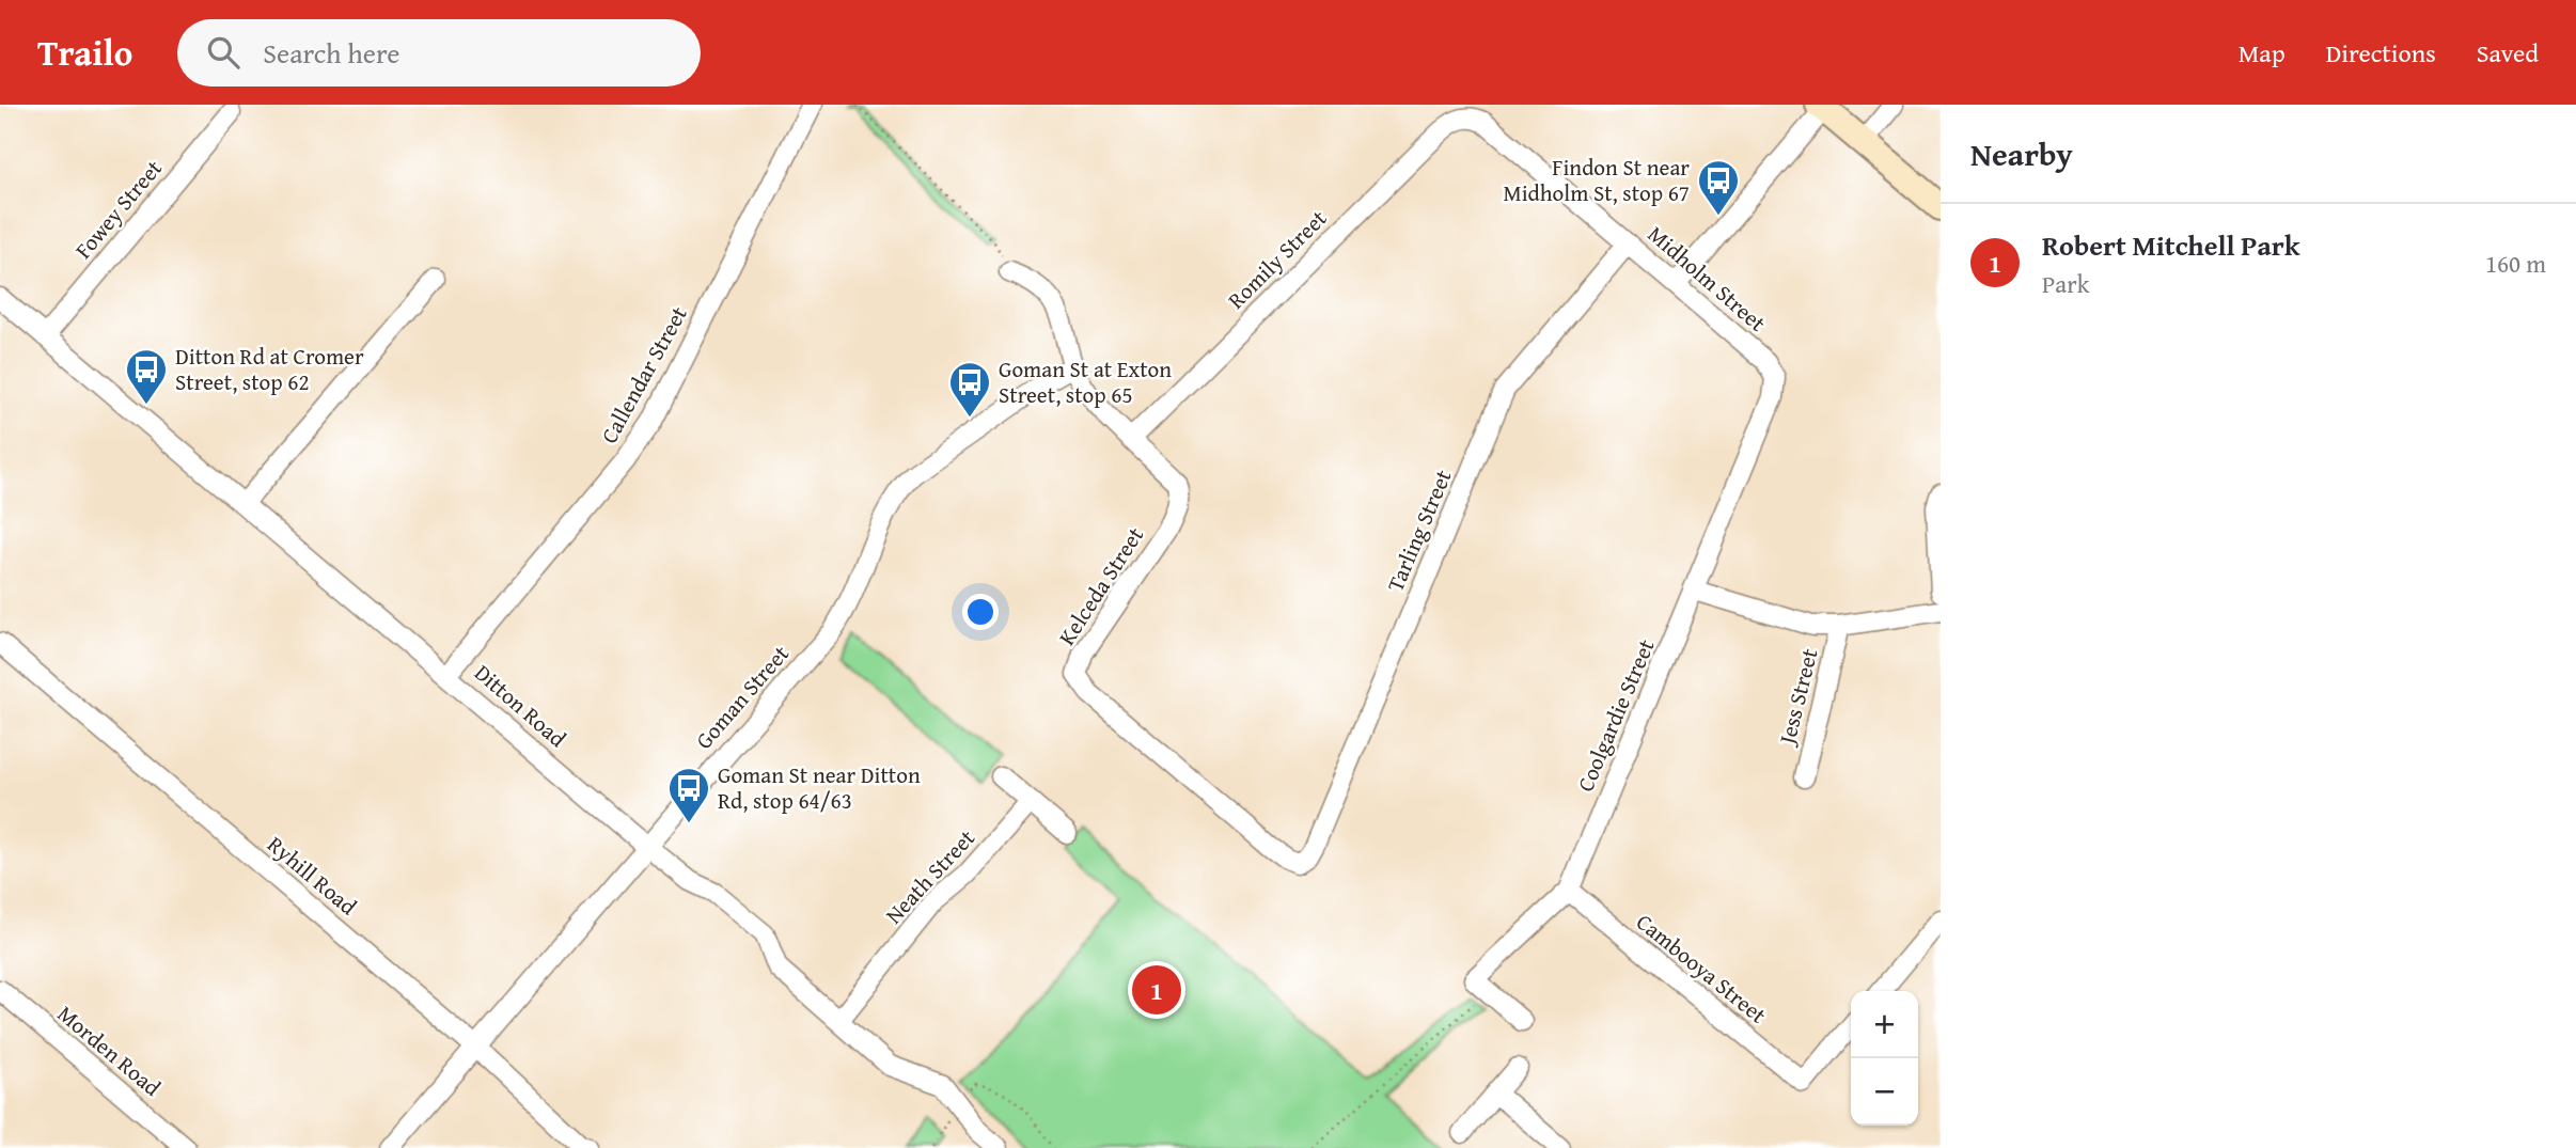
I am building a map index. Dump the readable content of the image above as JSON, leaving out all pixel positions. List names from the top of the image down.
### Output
{
  "streets": {
    "street": [
      "Fowey Street",
      "Romily Street",
      "Midholm Street",
      "Callendar Street",
      "Tarling Street",
      "Kelceda Street",
      "Jess Street",
      "Goman Street",
      "Ditton Road",
      "Coolgardie Street",
      "Ryhill Road",
      "Neath Street",
      "Cambooya Street",
      "Morden Road"
    ]
  },
  "crossings": [
    ["Fowey Street", "Ditton Road"],
    ["Romily Street", "Midholm Street"],
    ["Romily Street", "Kelceda Street"],
    ["Midholm Street", "Tarling Street"],
    ["Midholm Street", "Coolgardie Street"],
    ["Callendar Street", "Ditton Road"],
    ["Tarling Street", "Kelceda Street"],
    ["Kelceda Street", "Goman Street"],
    ["Goman Street", "Ditton Road"],
    ["Goman Street", "Ryhill Road"],
    ["Ditton Road", "Neath Street"],
    ["Coolgardie Street", "Cambooya Street"]
  ],
  "places": {
    "bus stop": [
      "Findon St near Midholm St, stop 67",
      "Ditton Rd at Cromer Street, stop 62",
      "Goman St at Exton Street, stop 65",
      "Goman St near Ditton Rd, stop 64/63"
    ]
  },
  "page": {
    "header": "Trailo",
    "search": "Search here",
    "nav": ["Map", "Directions", "Saved"],
    "heading": "Nearby",
    "list": [
      {
        "mark": "1",
        "name": "Robert Mitchell Park",
        "note": "Park",
        "value": "160 m"
      }
    ],
    "pins": "1",
    "map_buttons": ["+", "−"]
  }
}
